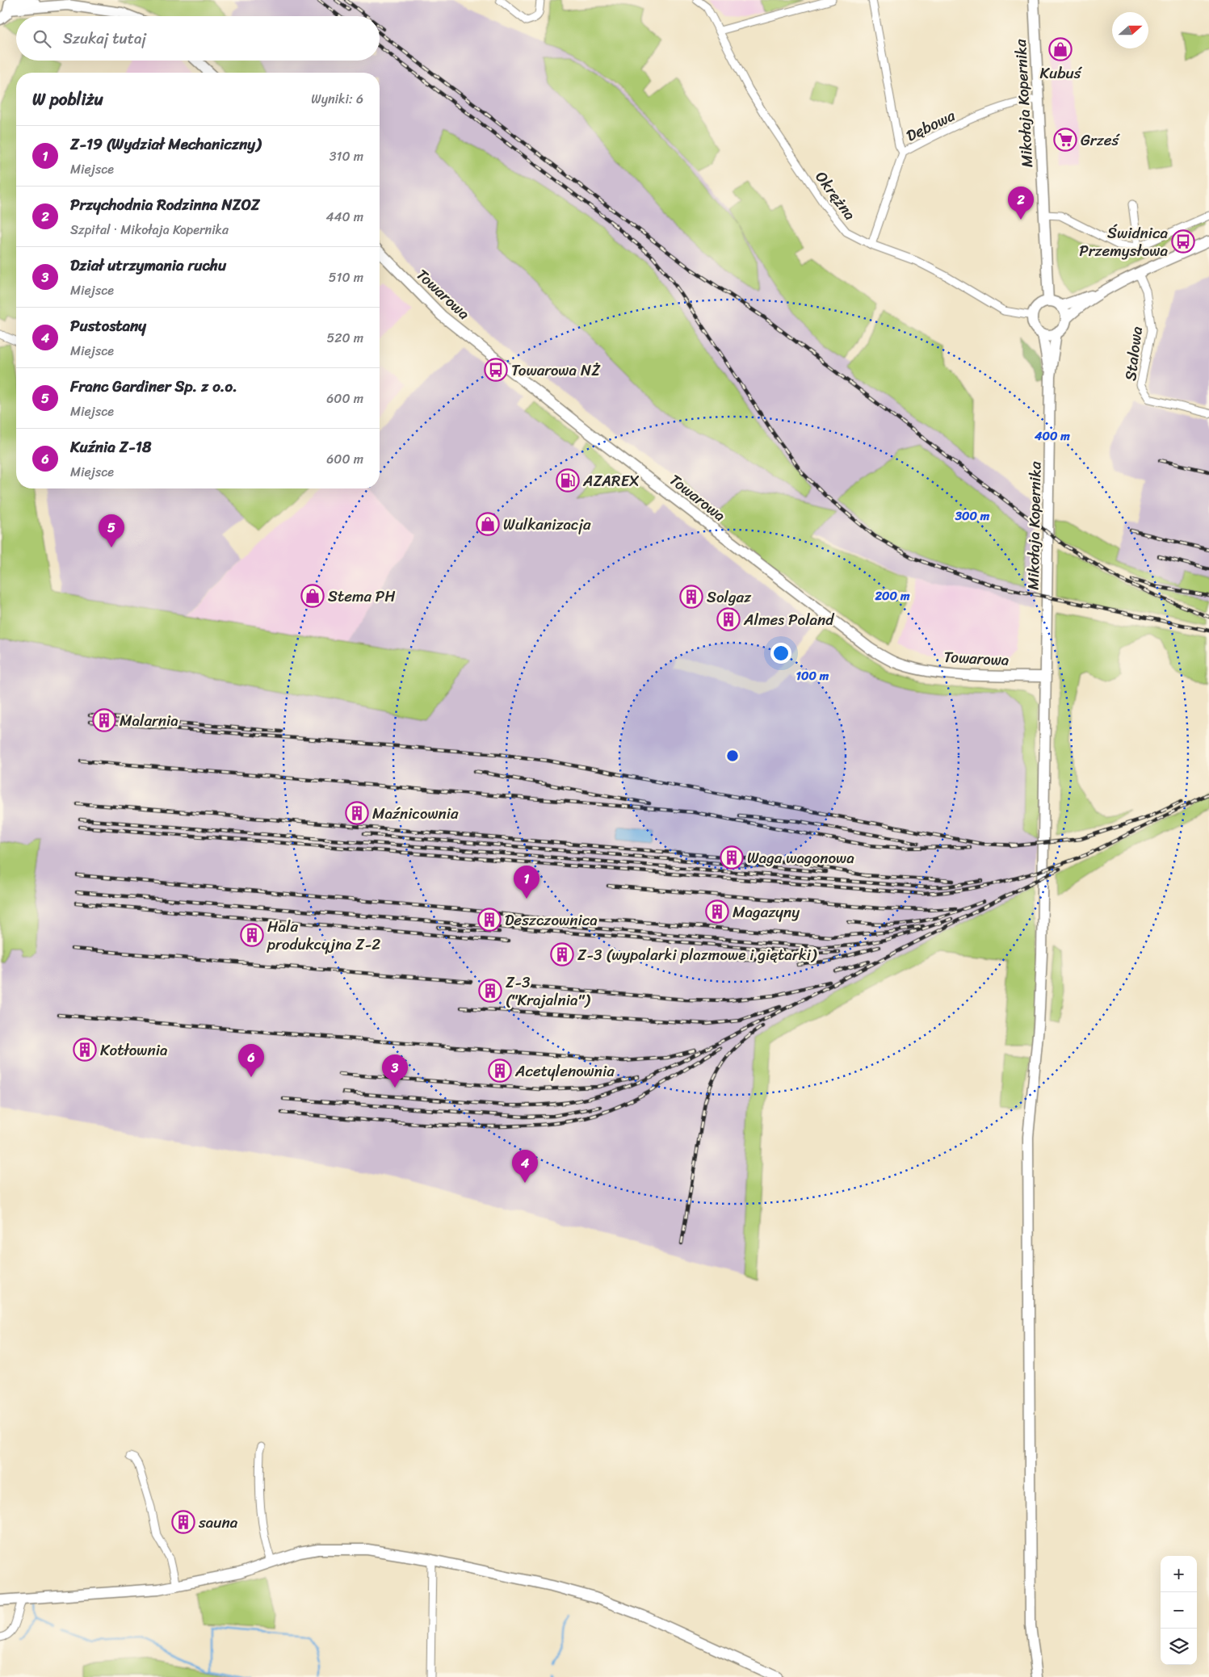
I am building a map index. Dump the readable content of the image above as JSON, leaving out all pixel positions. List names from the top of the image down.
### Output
{
  "streets": {
    "street": [
      "Mikołaja Kopernika",
      "Dębowa",
      "Okrężna",
      "Towarowa",
      "Stalowa"
    ]
  },
  "crossings": [
    ["Mikołaja Kopernika", "Dębowa"],
    ["Mikołaja Kopernika", "Okrężna"],
    ["Mikołaja Kopernika", "Towarowa"],
    ["Dębowa", "Okrężna"]
  ],
  "places": {
    "shop": ["Kubuś", "Wulkanizacja", "Stema PH"],
    "supermarket": ["Grześ"],
    "bus stop": ["Świdnica Przemysłowa", "Towarowa NŻ"],
    "fuel station": ["AZAREX"],
    "building": [
      "Solgaz",
      "Almes Poland",
      "Malarnia",
      "Maźnicownia",
      "Waga wagonowa",
      "Magazyny",
      "Deszczownica",
      "Hala produkcyjna Z-2",
      "Z-3 (wypalarki plazmowe i giętarki)",
      "Z-3 (\"Krajalnia\")",
      "Kotłownia",
      "Acetylenownia",
      "sauna"
    ]
  },
  "north": "right",
  "page": {
    "search": "Szukaj tutaj",
    "heading": ["W pobliżu", "Wyniki: 6"],
    "list": [
      {
        "mark": "1",
        "name": "Z-19 (Wydział Mechaniczny)",
        "note": "Miejsce",
        "value": "310 m"
      },
      {
        "mark": "2",
        "name": "Przychodnia Rodzinna NZOZ",
        "note": "Szpital · Mikołaja Kopernika",
        "value": "440 m"
      },
      {
        "mark": "3",
        "name": "Dział utrzymania ruchu",
        "note": "Miejsce",
        "value": "510 m"
      },
      {
        "mark": "4",
        "name": "Pustostany",
        "note": "Miejsce",
        "value": "520 m"
      },
      {
        "mark": "5",
        "name": "Franc Gardiner Sp. z o.o.",
        "note": "Miejsce",
        "value": "600 m"
      },
      {
        "mark": "6",
        "name": "Kuźnia Z-18",
        "note": "Miejsce",
        "value": "600 m"
      }
    ],
    "pins": [
      "2",
      "5",
      "1",
      "6",
      "3",
      "4"
    ],
    "map_buttons": ["+", "−"]
  },
  "rings": [
    "400 m",
    "300 m",
    "200 m",
    "100 m"
  ]
}
